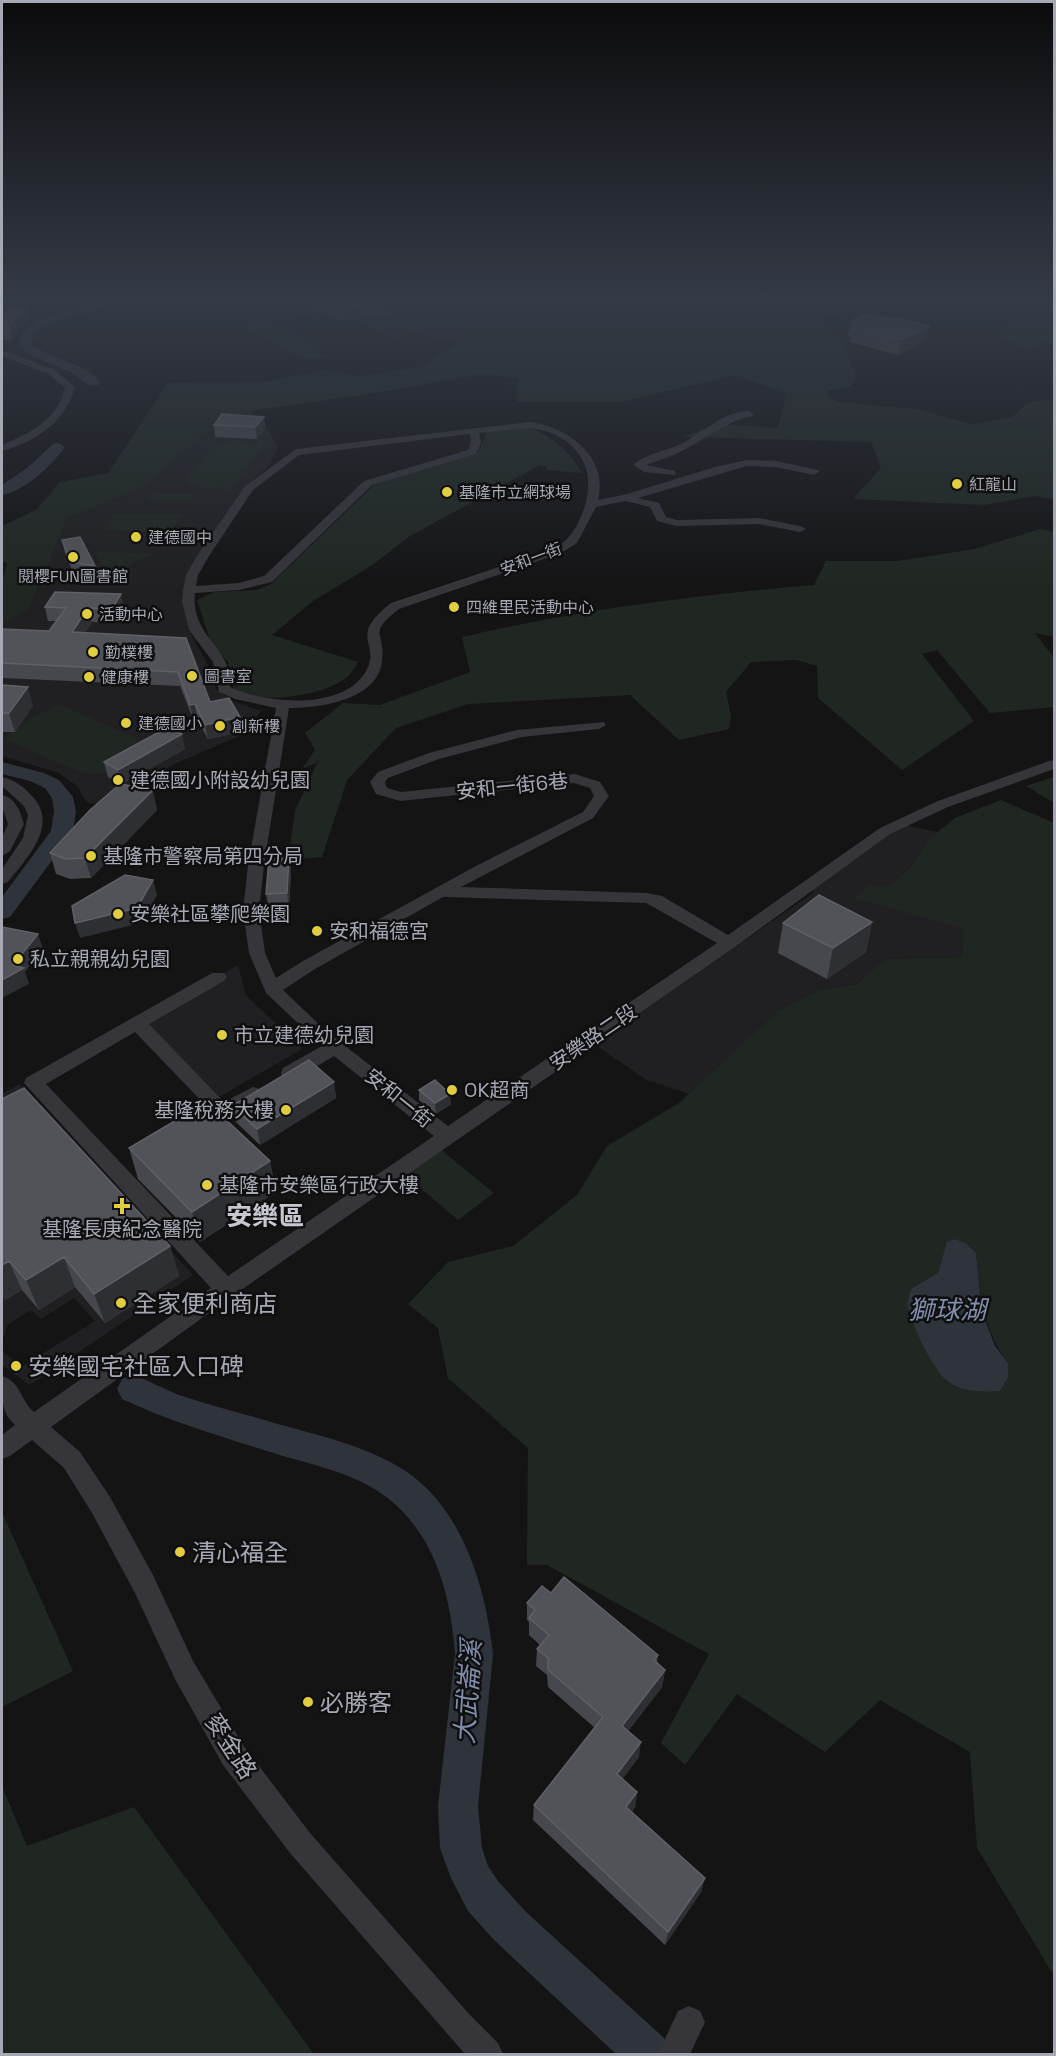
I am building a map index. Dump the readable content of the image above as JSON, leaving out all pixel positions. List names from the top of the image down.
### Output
{
  "streets": {
    "street": [
      "安和一街",
      "安和一街6巷",
      "安樂路二段",
      "麥金路"
    ]
  },
  "crossings": [
    ["安和一街", "安和一街6巷"],
    ["安和一街", "安樂路二段"],
    ["安樂路二段", "麥金路"]
  ],
  "districts": ["安樂區"],
  "water": ["獅球湖", "大武崙溪"],
  "places": {
    "other": [
      "紅龍山",
      "基隆市立網球場",
      "建德國中",
      "閱櫻FUN圖書館",
      "四維里民活動中心",
      "活動中心",
      "勤樸樓",
      "圖書室",
      "健康樓",
      "建德國小",
      "創新樓",
      "建德國小附設幼兒園",
      "基隆市警察局第四分局",
      "安樂社區攀爬樂園",
      "安和福德宮",
      "私立親親幼兒園",
      "市立建德幼兒園",
      "OK超商",
      "基隆稅務大樓",
      "基隆市安樂區行政大樓",
      "全家便利商店",
      "安樂國宅社區入口碑",
      "清心福全",
      "必勝客"
    ],
    "health": ["基隆長庚紀念醫院"]
  }
}
